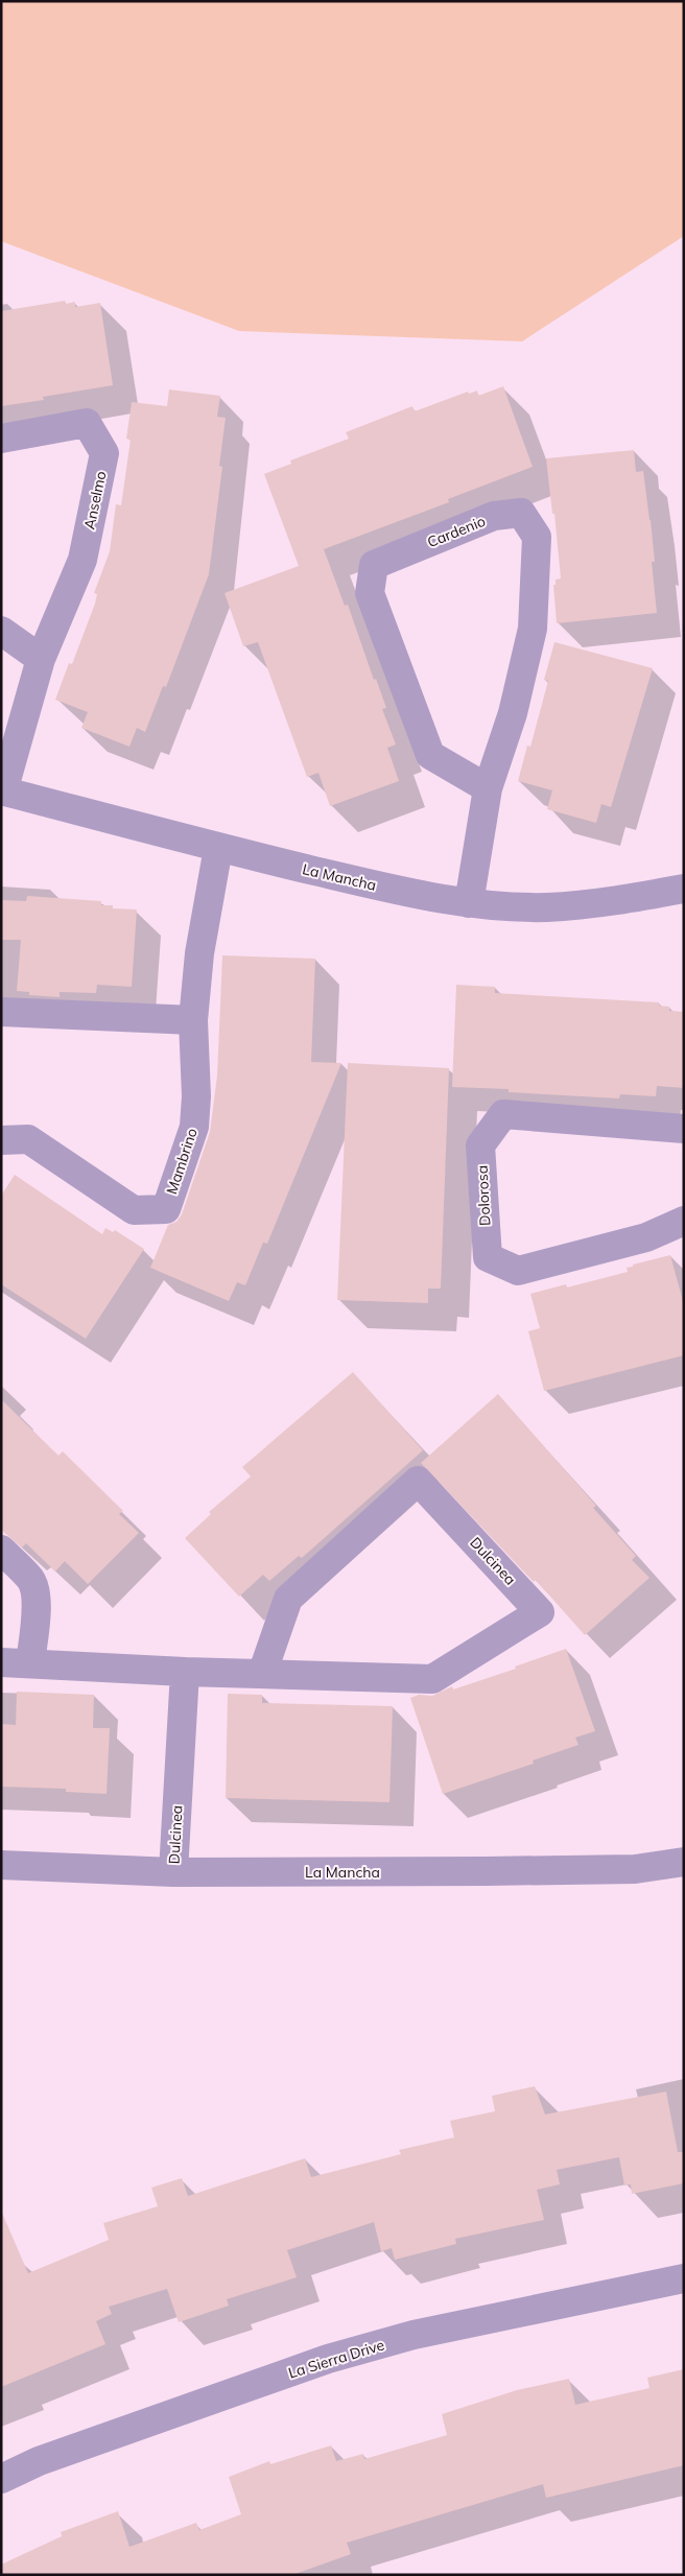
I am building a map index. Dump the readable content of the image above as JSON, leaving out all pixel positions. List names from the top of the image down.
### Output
{
  "streets": {
    "street": [
      "Anselmo",
      "Cardenio",
      "La Mancha",
      "Mambrino",
      "Dolorosa",
      "Dulcinea",
      "La Sierra Drive"
    ]
  },
  "crossings": [
    ["Anselmo", "La Mancha"],
    ["Cardenio", "La Mancha"],
    ["La Mancha", "Mambrino"],
    ["La Mancha", "Dulcinea"]
  ]
}
